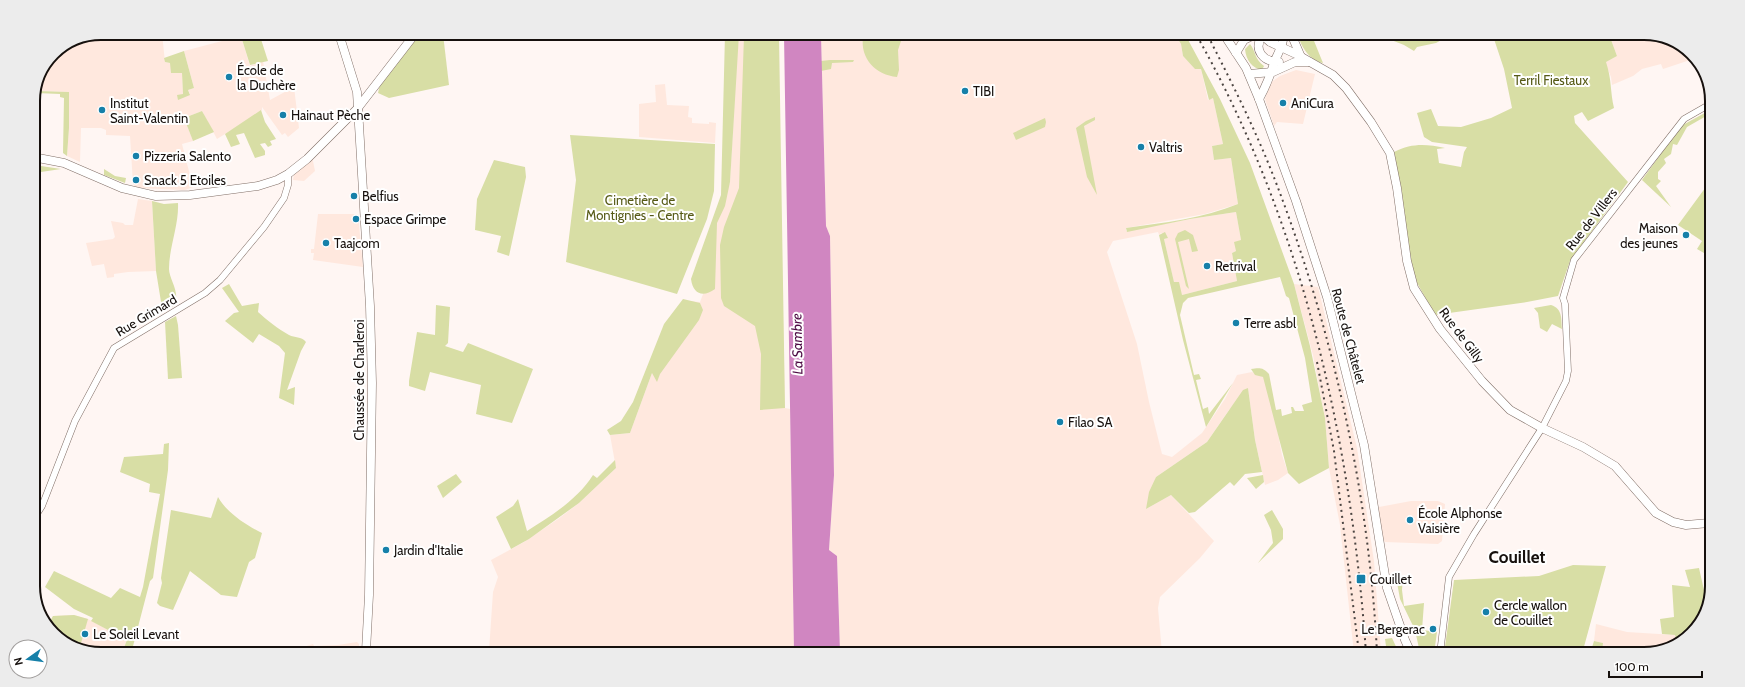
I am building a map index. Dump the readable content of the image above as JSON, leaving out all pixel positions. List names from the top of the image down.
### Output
{
  "streets": {
    "main road": ["Rue de Gilly", "Route de Châtelet", "Chaussée de Charleroi"],
    "street": ["Rue de Villers", "Rue Grimard"]
  },
  "crossings": [
    ["Rue de Villers", "Rue de Gilly"]
  ],
  "districts": ["Couillet"],
  "water": ["La Sambre"],
  "parks": ["Terril Fiestaux", "Cimetière de Montignies - Centre"],
  "places": {
    "other": [
      "École de la Duchère",
      "TIBI",
      "AniCura",
      "Institut Saint-Valentin",
      "Hainaut Pèche",
      "Valtris",
      "Pizzeria Salento",
      "Snack 5 Etoiles",
      "Belfius",
      "Espace Grimpe",
      "Maison des jeunes",
      "Taajcom",
      "Retrival",
      "Terre asbl",
      "Filao SA",
      "École Alphonse Vaisière",
      "Jardin d'Italie",
      "Cercle wallon de Couillet",
      "Le Bergerac",
      "Le Soleil Levant"
    ],
    "transit": ["Couillet"]
  },
  "scale_bar": "100 m",
  "north": "left"
}
